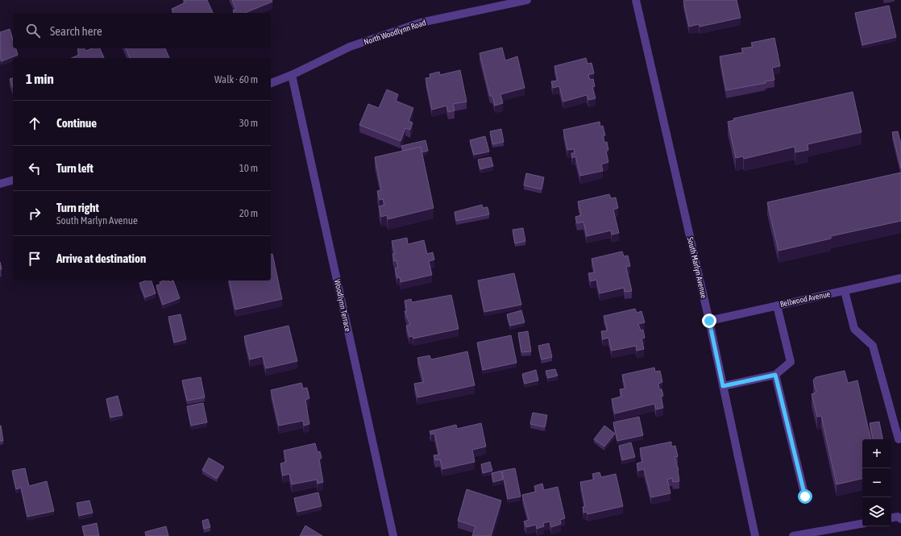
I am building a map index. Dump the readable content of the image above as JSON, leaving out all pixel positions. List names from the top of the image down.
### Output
{
  "streets": {
    "street": [
      "North Woodlynn Road",
      "South Marlyn Avenue",
      "Bellwood Avenue",
      "Woodlynn Terrace"
    ]
  },
  "crossings": [
    ["North Woodlynn Road", "Woodlynn Terrace"],
    ["South Marlyn Avenue", "Bellwood Avenue"]
  ],
  "page": {
    "search": "Search here",
    "heading": ["1 min", "Walk · 60 m"],
    "list": [
      ["Continue", "30 m"],
      ["Turn left", "10 m"],
      ["Turn right", "South Marlyn Avenue", "20 m"],
      "Arrive at destination"
    ],
    "map_buttons": ["+", "−"]
  }
}
